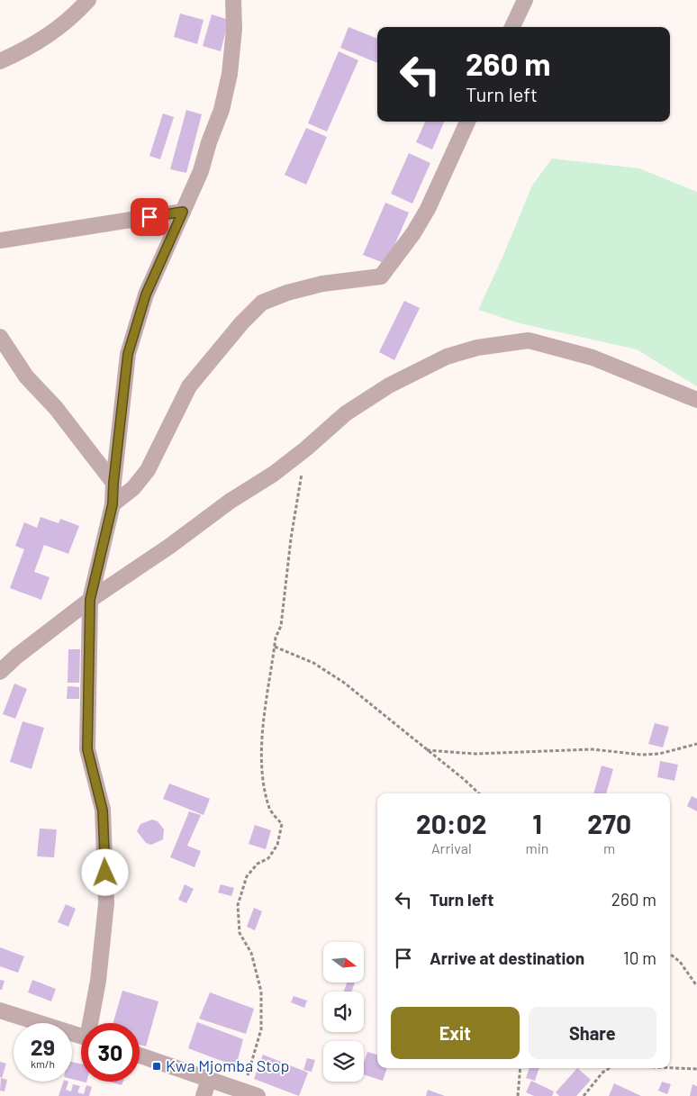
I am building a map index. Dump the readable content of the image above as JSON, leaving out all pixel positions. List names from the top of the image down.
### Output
{
  "places": {
    "transit": ["Kwa Mjomba Stop"]
  },
  "north": "right",
  "page": {
    "turn": ["260 m", "Turn left"],
    "eta": [
      "20:02",
      "Arrival",
      "1",
      "min",
      "270",
      "m"
    ],
    "list": [
      {
        "name": "Turn left",
        "value": "260 m"
      },
      {
        "name": "Arrive at destination",
        "value": "10 m"
      }
    ],
    "buttons": ["Exit", "Share"],
    "speed": "29 km/h",
    "limit": "30"
  }
}
